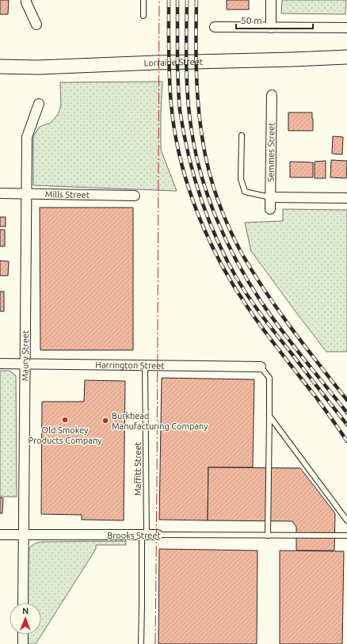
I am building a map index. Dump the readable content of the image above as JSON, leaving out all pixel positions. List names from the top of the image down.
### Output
{
  "streets": {
    "main road": ["Lorraine Street"],
    "street": [
      "Semmes Street",
      "Mills Street",
      "Maury Street",
      "Harrington Street",
      "Brooks Street"
    ],
    "lane": ["Maffitt Street"]
  },
  "crossings": [
    ["Mills Street", "Maury Street"],
    ["Maury Street", "Harrington Street"],
    ["Maury Street", "Brooks Street"],
    ["Harrington Street", "Maffitt Street"],
    ["Maffitt Street", "Brooks Street"]
  ],
  "places": ["Old Smokey Products Company", "Burkhead Manufacturing Company"],
  "scale_bar": "50 m",
  "north": "top"
}
